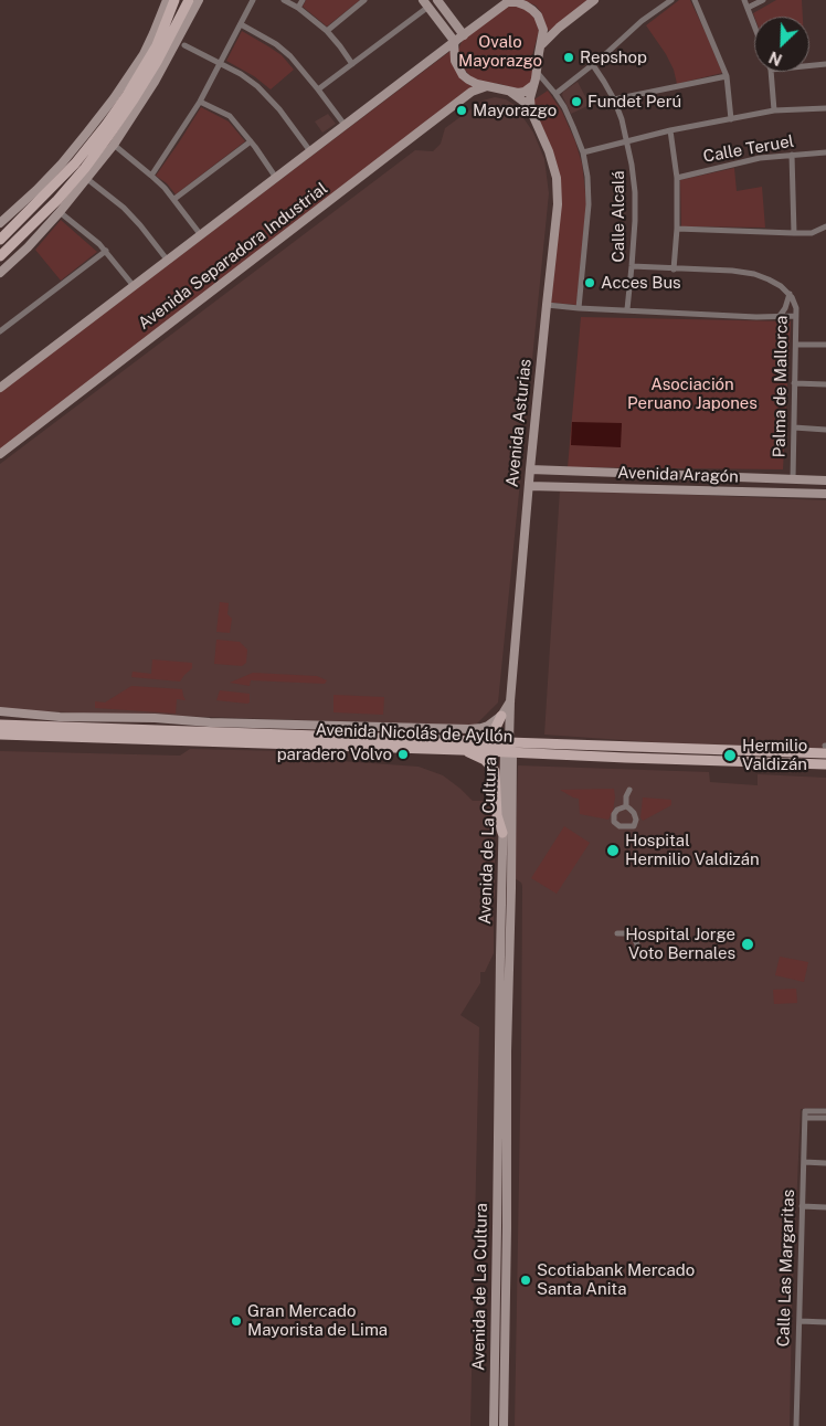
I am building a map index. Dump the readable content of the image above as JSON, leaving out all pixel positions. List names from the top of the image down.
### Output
{
  "streets": {
    "main road": [
      "Avenida Separadora Industrial",
      "Avenida Asturias",
      "Avenida Aragón",
      "Avenida Nicolás de Ayllón",
      "Avenida de La Cultura"
    ],
    "street": [
      "Calle Teruel",
      "Calle Alcalá",
      "Palma de Mallorca",
      "Calle Las Margaritas"
    ]
  },
  "crossings": [
    ["Calle Alcalá", "Palma de Mallorca"],
    ["Avenida Separadora Industrial", "Avenida Asturias"],
    ["Palma de Mallorca", "Avenida Aragón"],
    ["Avenida Asturias", "Avenida Aragón"],
    ["Avenida Asturias", "Avenida Nicolás de Ayllón"],
    ["Avenida Asturias", "Avenida de La Cultura"],
    ["Avenida Nicolás de Ayllón", "Avenida de La Cultura"]
  ],
  "parks": ["Ovalo Mayorazgo", "Asociación Peruano Japones"],
  "places": [
    "Repshop",
    "Fundet Perú",
    "Mayorazgo",
    "Acces Bus",
    "paradero Volvo",
    "Hermilio Valdizán",
    "Hospital Hermilio Valdizán",
    "Hospital Jorge Voto Bernales",
    "Scotiabank Mercado Santa Anita",
    "Gran Mercado Mayorista de Lima"
  ],
  "north": "bottom left"
}
